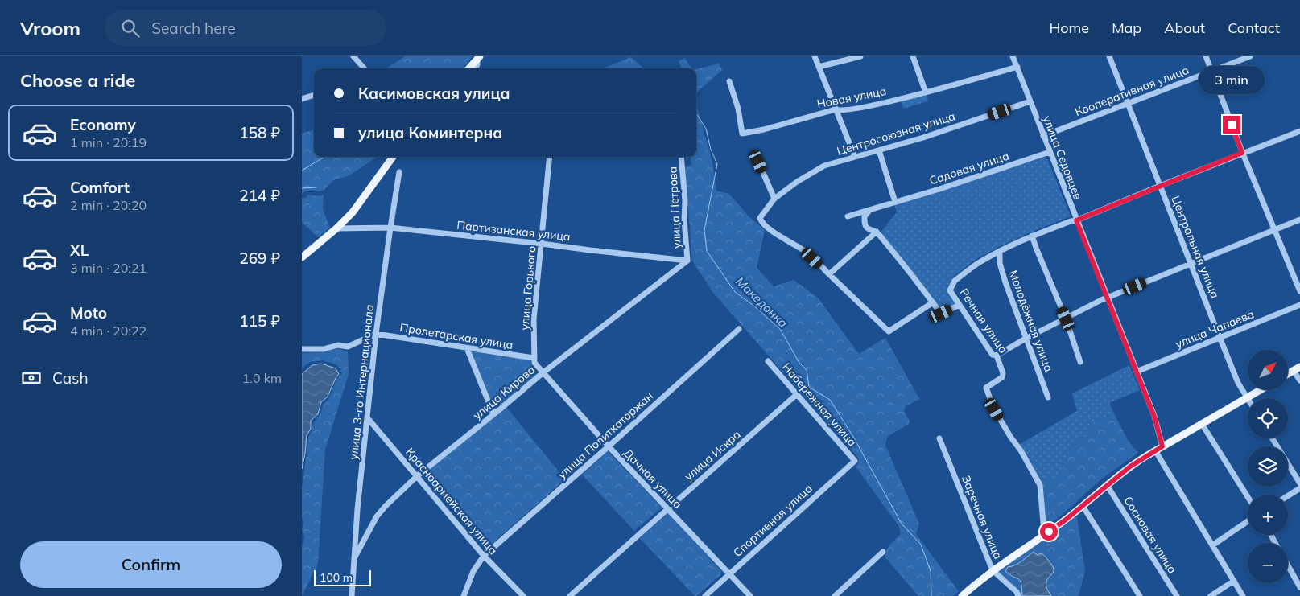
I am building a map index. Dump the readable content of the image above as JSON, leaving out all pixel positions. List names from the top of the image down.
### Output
{
  "streets": {
    "street": [
      "Кооперативная улица",
      "Новая улица",
      "Центросоюзная улица",
      "улица Седовцев",
      "Садовая улица",
      "улица Петрова",
      "Партизанская улица",
      "Центральная улица",
      "улица Горького",
      "Речная улица",
      "Молодёжная улица",
      "улица Чапаева",
      "Пролетарская улица",
      "улица 3-го Интернационала",
      "улица Кирова",
      "Набережная улица",
      "улица Политкаторжан",
      "улица Искра",
      "Дачная улица",
      "Красноармейская улица",
      "Заречная улица",
      "Спортивная улица",
      "Сосновая улица"
    ]
  },
  "crossings": [
    ["Кооперативная улица", "улица Седовцев"],
    ["Кооперативная улица", "Центральная улица"],
    ["Новая улица", "улица Седовцев"],
    ["Центросоюзная улица", "улица Седовцев"],
    ["улица Седовцев", "Садовая улица"],
    ["улица Седовцев", "улица Чапаева"],
    ["улица Петрова", "Партизанская улица"],
    ["улица Петрова", "улица Кирова"],
    ["Партизанская улица", "улица Горького"],
    ["Партизанская улица", "улица 3-го Интернационала"],
    ["Партизанская улица", "улица Кирова"],
    ["Центральная улица", "улица Чапаева"],
    ["улица Горького", "Пролетарская улица"],
    ["Речная улица", "Молодёжная улица"],
    ["Пролетарская улица", "улица 3-го Интернационала"],
    ["улица 3-го Интернационала", "улица Кирова"],
    ["улица 3-го Интернационала", "Красноармейская улица"],
    ["улица Кирова", "Дачная улица"],
    ["улица Кирова", "Красноармейская улица"],
    ["Набережная улица", "улица Искра"],
    ["Набережная улица", "Спортивная улица"],
    ["улица Политкаторжан", "Дачная улица"],
    ["улица Политкаторжан", "Красноармейская улица"],
    ["улица Искра", "Дачная улица"],
    ["Дачная улица", "Спортивная улица"]
  ],
  "water": ["Македонка"],
  "scale_bar": "100 m",
  "north": "top right",
  "page": {
    "header": "Vroom",
    "search": "Search here",
    "nav": [
      "Home",
      "Map",
      "About",
      "Contact"
    ],
    "heading": "Choose a ride",
    "bubble": "3 min",
    "banner": ["Касимовская улица", "улица Коминтерна"],
    "list": [
      {
        "name": "Economy",
        "note": "1 min · 20:19",
        "value": "158 ₽"
      },
      {
        "name": "Comfort",
        "note": "2 min · 20:20",
        "value": "214 ₽"
      },
      {
        "name": "XL",
        "note": "3 min · 20:21",
        "value": "269 ₽"
      },
      {
        "name": "Moto",
        "note": "4 min · 20:22",
        "value": "115 ₽"
      }
    ],
    "map_buttons": ["+", "−"],
    "pay": ["Cash", "1.0 km"],
    "buttons": "Confirm",
    "scale": "100 m"
  }
}
